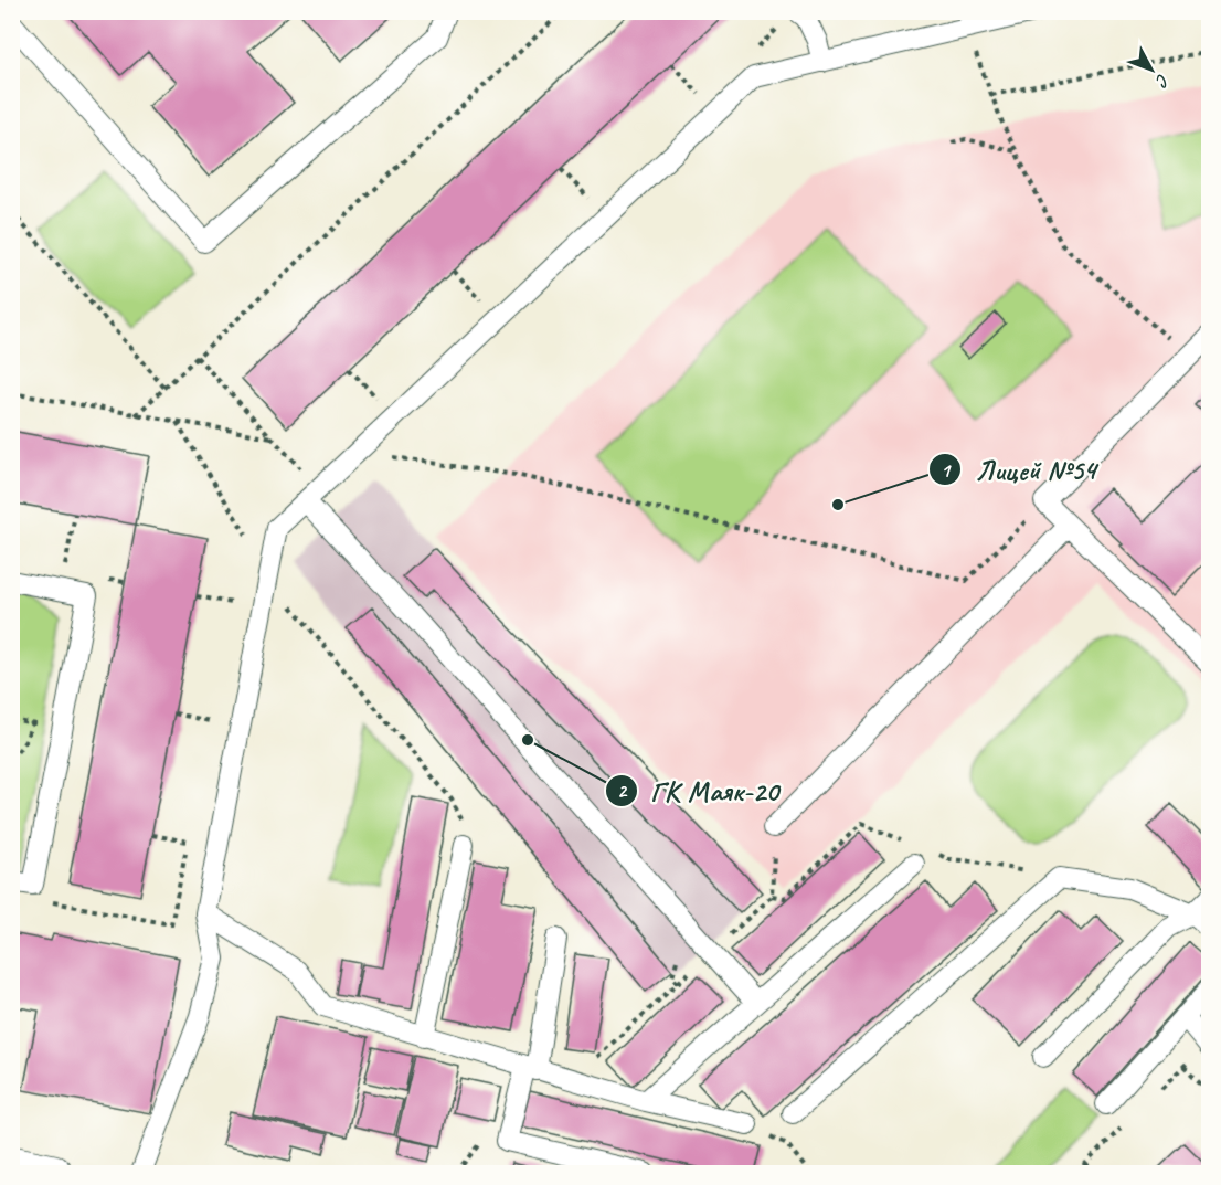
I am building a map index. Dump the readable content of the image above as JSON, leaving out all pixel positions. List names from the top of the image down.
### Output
{
  "places": ["Лицей №54", "ГК Маяк-20"],
  "north": "bottom right"
}
